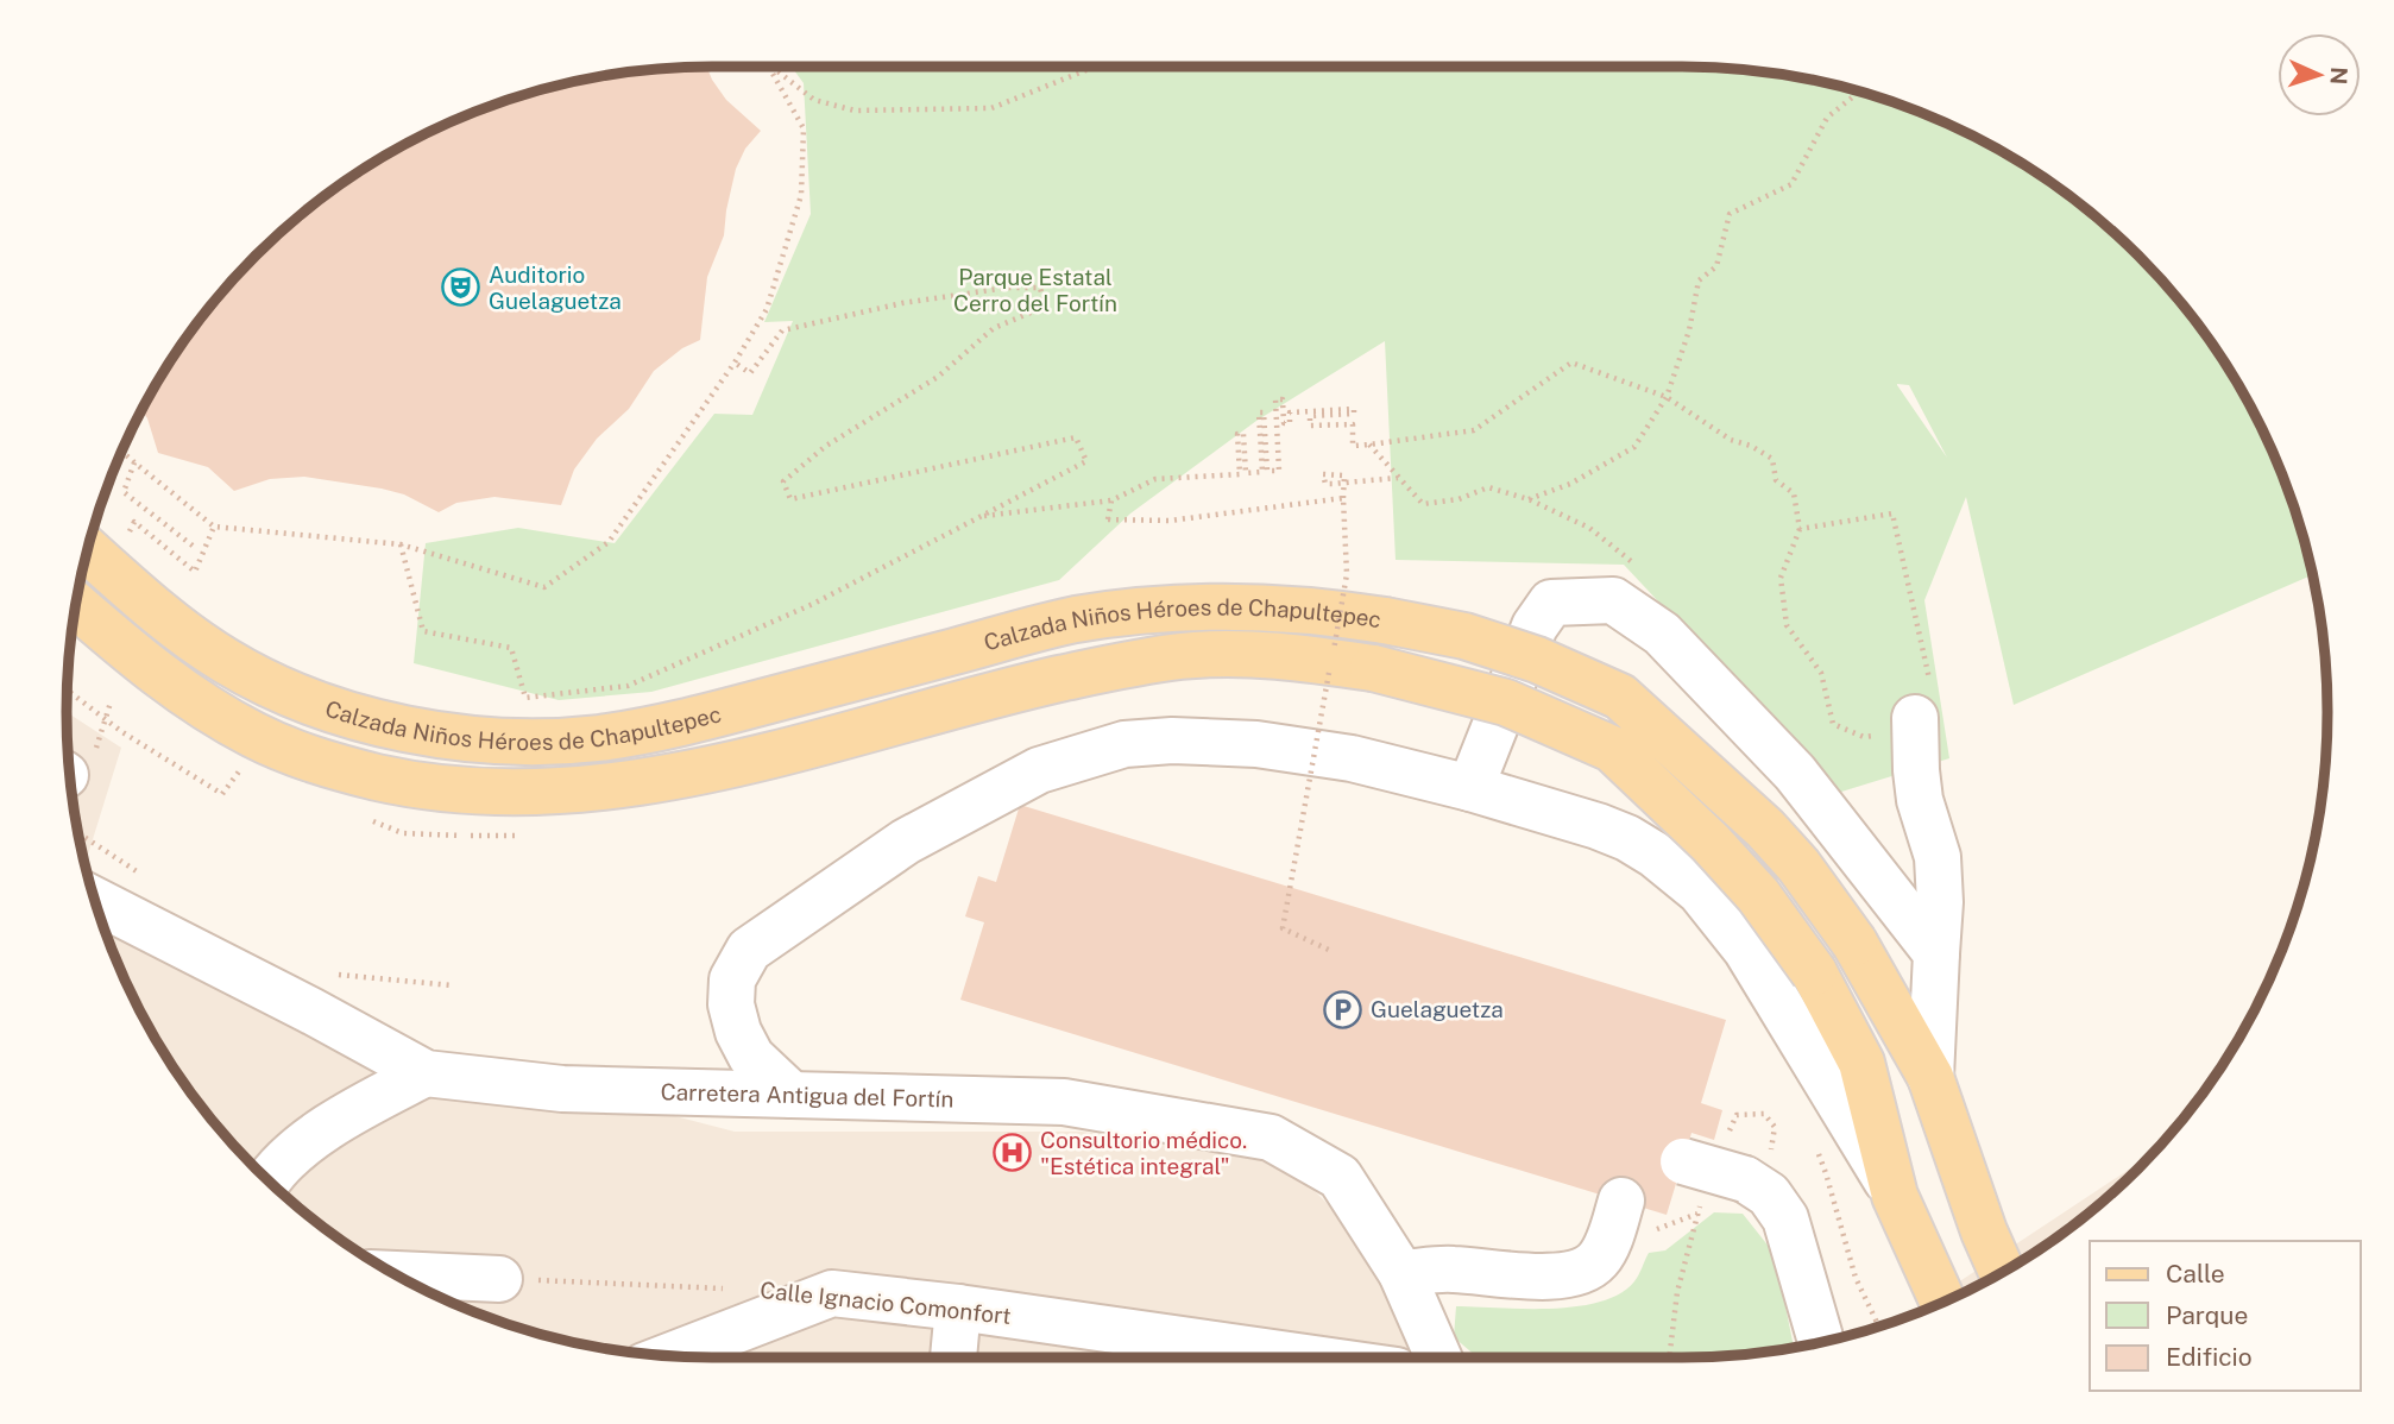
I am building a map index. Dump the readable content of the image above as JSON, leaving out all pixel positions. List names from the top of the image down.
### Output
{
  "streets": {
    "main road": ["Calzada Niños Héroes de Chapultepec"],
    "street": ["Carretera Antigua del Fortín", "Calle Ignacio Comonfort"]
  },
  "parks": ["Parque Estatal Cerro del Fortín"],
  "places": {
    "theatre": ["Auditorio Guelaguetza"],
    "parking": ["Guelaguetza"],
    "hospital": ["Consultorio médico. \"Estética integral\""]
  },
  "legend": ["Calle", "Parque", "Edificio"],
  "north": "right"
}
